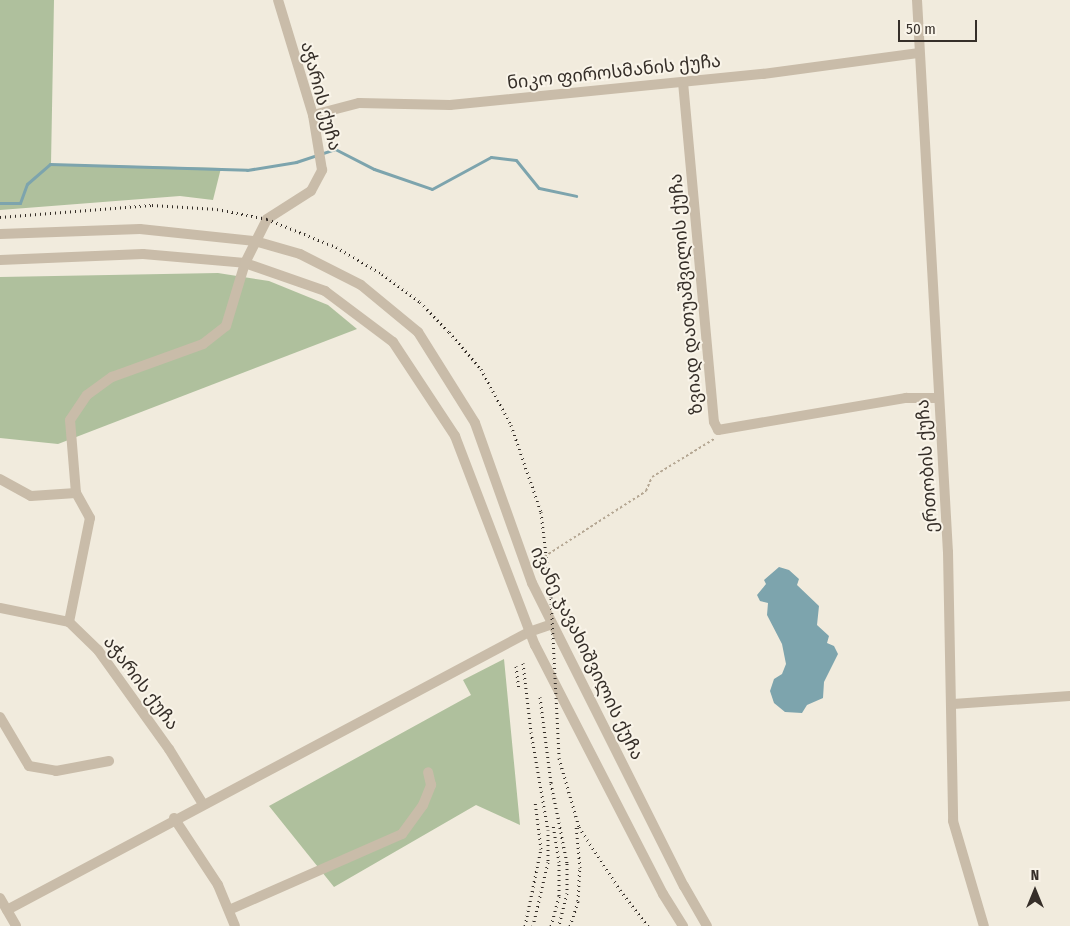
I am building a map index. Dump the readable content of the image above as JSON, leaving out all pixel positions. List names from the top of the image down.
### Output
{
  "streets": {
    "street": [
      "ნიკო ფიროსმანის ქუჩა",
      "აჭარის ქუჩა",
      "ზვიად დათუაშვილის ქუჩა",
      "ერთობის ქუჩა",
      "ივანე ჯავახიშვილის ქუჩა"
    ]
  },
  "crossings": [
    ["ნიკო ფიროსმანის ქუჩა", "აჭარის ქუჩა"],
    ["ნიკო ფიროსმანის ქუჩა", "ზვიად დათუაშვილის ქუჩა"],
    ["ნიკო ფიროსმანის ქუჩა", "ერთობის ქუჩა"],
    ["აჭარის ქუჩა", "ივანე ჯავახიშვილის ქუჩა"],
    ["ზვიად დათუაშვილის ქუჩა", "ერთობის ქუჩა"]
  ],
  "scale_bar": "50 m",
  "north": "top"
}
